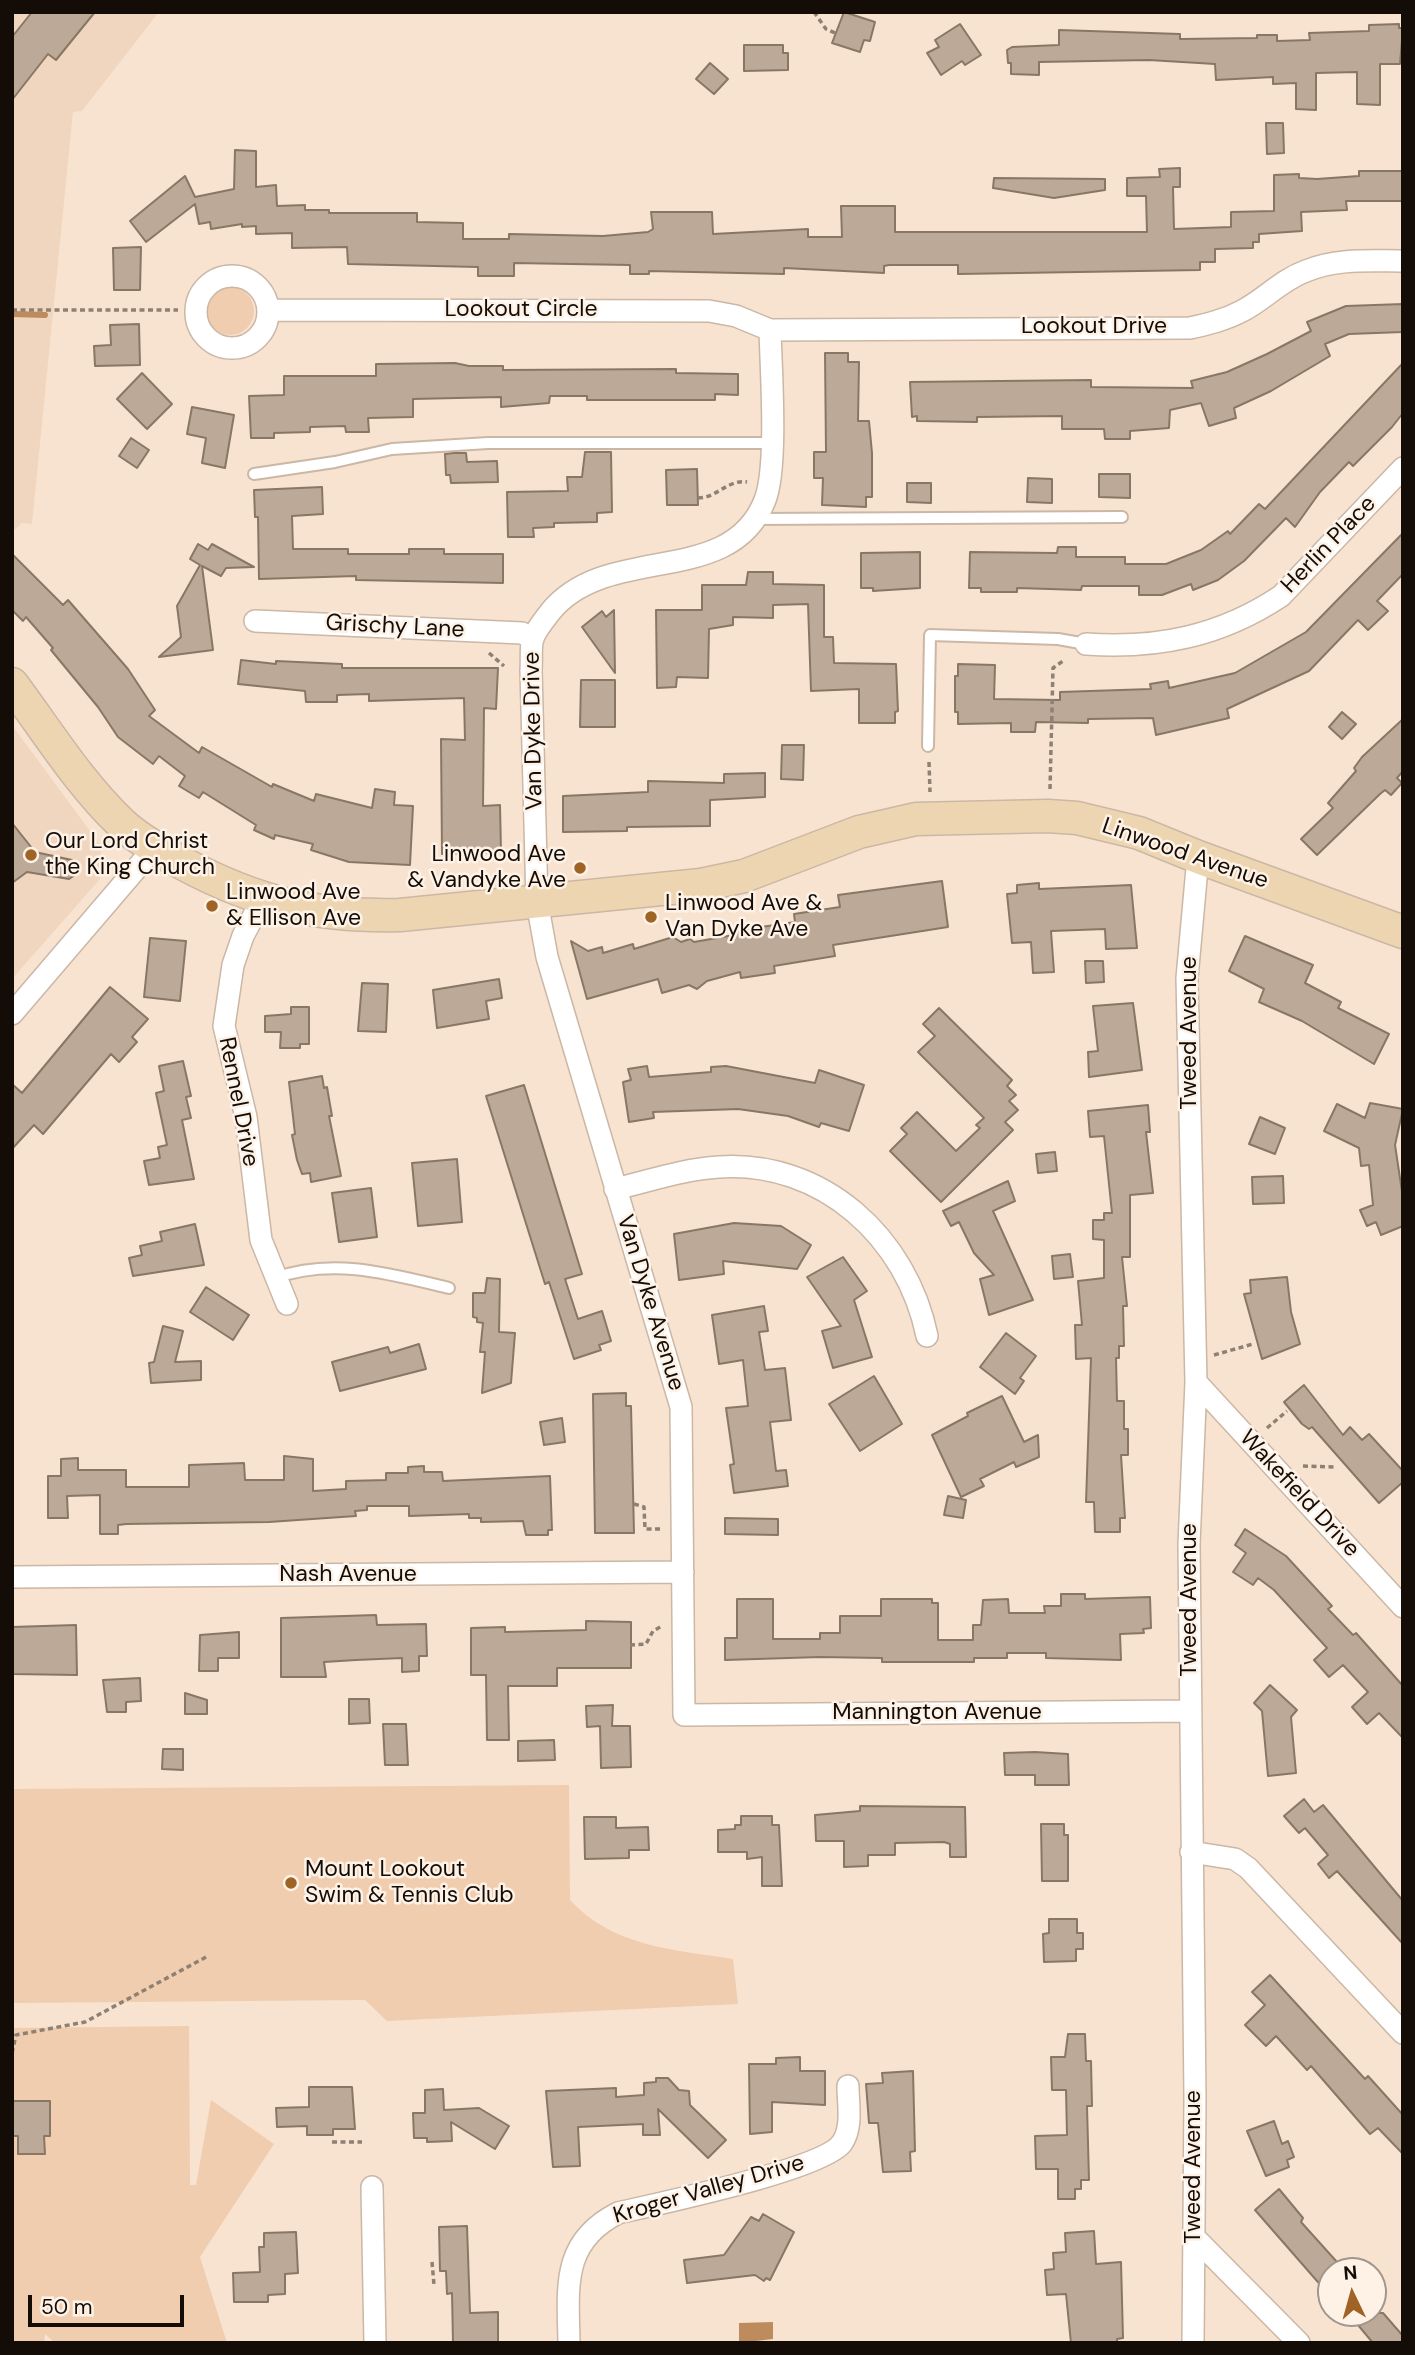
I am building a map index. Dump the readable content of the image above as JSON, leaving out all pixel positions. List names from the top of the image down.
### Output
{
  "streets": {
    "main road": ["Linwood Avenue"],
    "street": [
      "Lookout Circle",
      "Lookout Drive",
      "Herlin Place",
      "Grischy Lane",
      "Van Dyke Drive",
      "Tweed Avenue",
      "Rennel Drive",
      "Van Dyke Avenue",
      "Wakefield Drive",
      "Nash Avenue",
      "Mannington Avenue",
      "Kroger Valley Drive"
    ]
  },
  "crossings": [
    ["Lookout Circle", "Lookout Drive"],
    ["Lookout Circle", "Van Dyke Drive"],
    ["Lookout Drive", "Van Dyke Drive"],
    ["Grischy Lane", "Van Dyke Drive"],
    ["Van Dyke Drive", "Linwood Avenue"],
    ["Van Dyke Drive", "Van Dyke Avenue"],
    ["Linwood Avenue", "Tweed Avenue"],
    ["Linwood Avenue", "Rennel Drive"],
    ["Linwood Avenue", "Van Dyke Avenue"],
    ["Tweed Avenue", "Wakefield Drive"],
    ["Tweed Avenue", "Mannington Avenue"],
    ["Van Dyke Avenue", "Nash Avenue"],
    ["Van Dyke Avenue", "Mannington Avenue"]
  ],
  "places": [
    "Our Lord Christ the King Church",
    "Linwood Ave & Vandyke Ave",
    "Linwood Ave & Ellison Ave",
    "Linwood Ave & Van Dyke Ave",
    "Mount Lookout Swim & Tennis Club"
  ],
  "scale_bar": "50 m",
  "north": "top"
}
